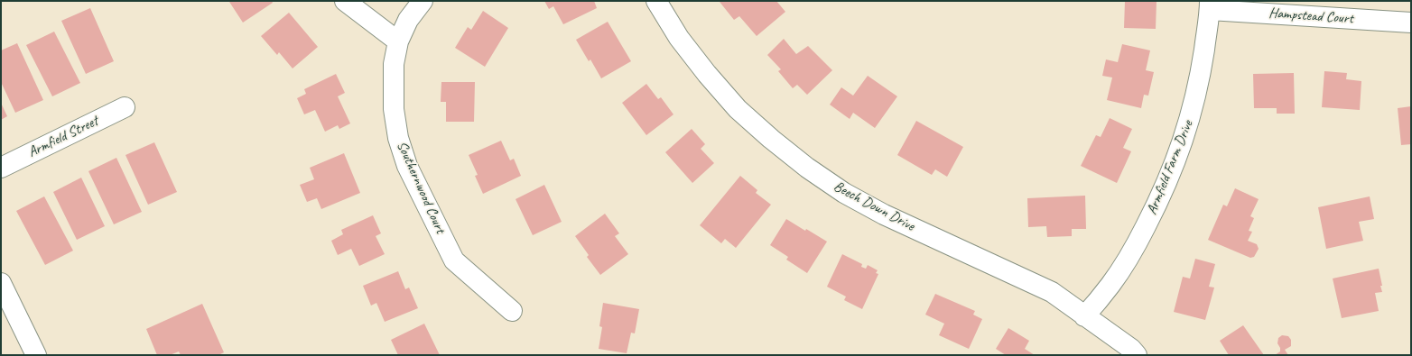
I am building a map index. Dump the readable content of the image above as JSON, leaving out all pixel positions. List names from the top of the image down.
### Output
{
  "streets": {
    "street": [
      "Hampstead Court",
      "Armfield Street",
      "Armfield Farm Drive",
      "Southernwood Court",
      "Beech Down Drive"
    ]
  },
  "crossings": [
    ["Hampstead Court", "Armfield Farm Drive"],
    ["Armfield Farm Drive", "Beech Down Drive"]
  ]
}
